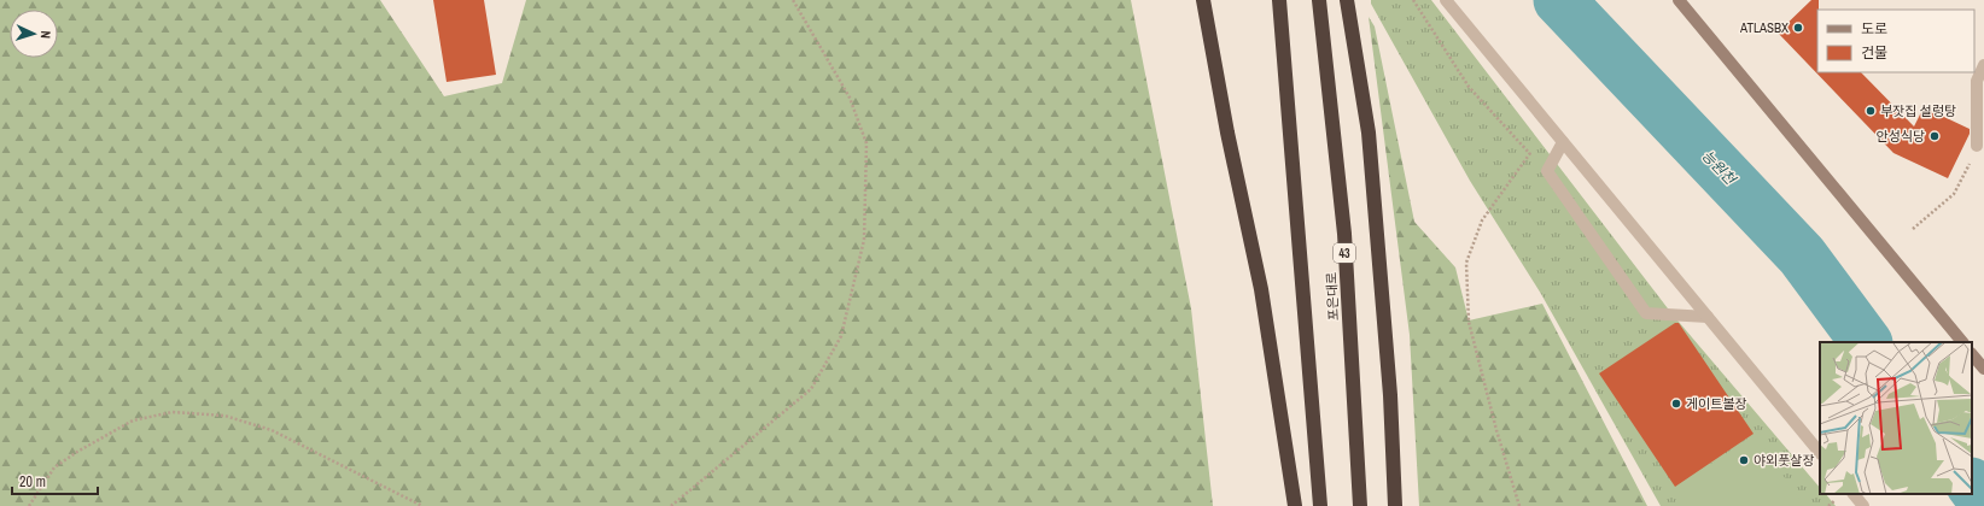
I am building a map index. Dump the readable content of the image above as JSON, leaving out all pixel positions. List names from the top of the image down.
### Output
{
  "streets": {
    "highway": ["43", "포은대로"]
  },
  "water": ["능원천"],
  "places": [
    "ATLASBX",
    "부잣집 설렁탕",
    "안성식당",
    "게이트볼장",
    "야외풋살장"
  ],
  "legend": ["도로", "건물"],
  "scale_bar": "20 m",
  "north": "right"
}
